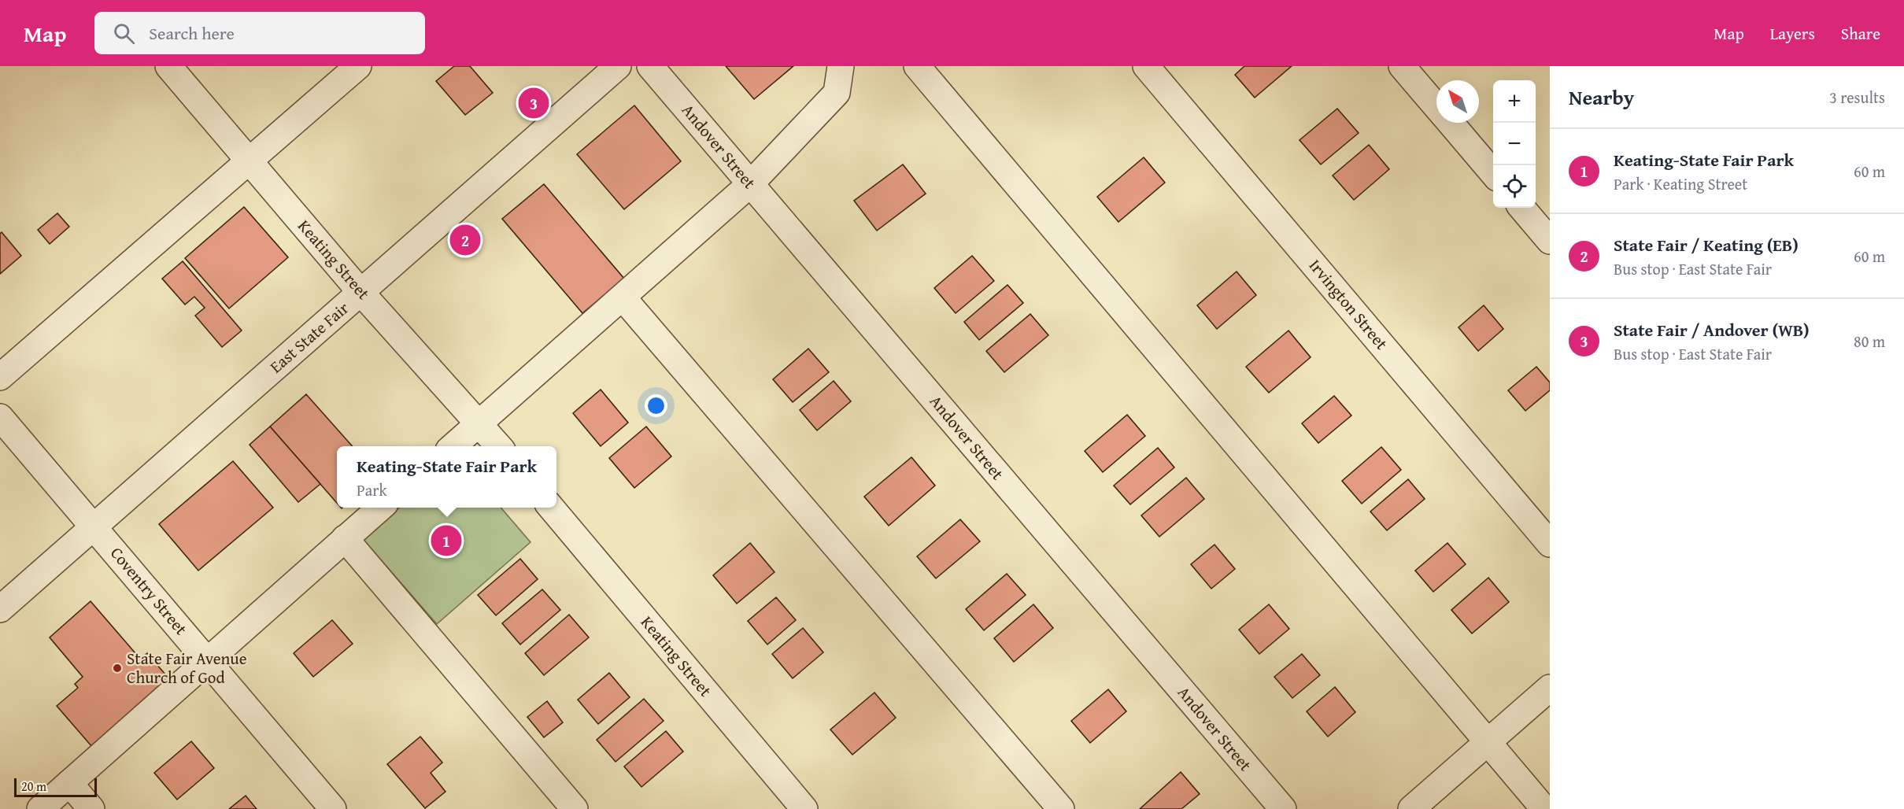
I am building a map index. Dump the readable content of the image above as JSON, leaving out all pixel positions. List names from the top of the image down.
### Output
{
  "streets": {
    "street": [
      "Andover Street",
      "Keating Street",
      "Irvington Street",
      "East State Fair",
      "Coventry Street"
    ]
  },
  "crossings": [
    ["Keating Street", "East State Fair"],
    ["East State Fair", "Coventry Street"]
  ],
  "places": ["State Fair Avenue Church of God"],
  "scale_bar": "20 m",
  "north": "top left",
  "page": {
    "header": "Map",
    "search": "Search here",
    "nav": ["Map", "Layers", "Share"],
    "heading": ["Nearby", "3 results"],
    "map_buttons": ["+", "−"],
    "pins": ["3", "2", "1"],
    "list": [
      {
        "mark": "1",
        "name": "Keating-State Fair Park",
        "note": "Park · Keating Street",
        "value": "60 m"
      },
      {
        "mark": "2",
        "name": "State Fair / Keating (EB)",
        "note": "Bus stop · East State Fair",
        "value": "60 m"
      },
      {
        "mark": "3",
        "name": "State Fair / Andover (WB)",
        "note": "Bus stop · East State Fair",
        "value": "80 m"
      }
    ],
    "popup": ["Keating-State Fair Park", "Park"],
    "scale": "20 m"
  }
}
